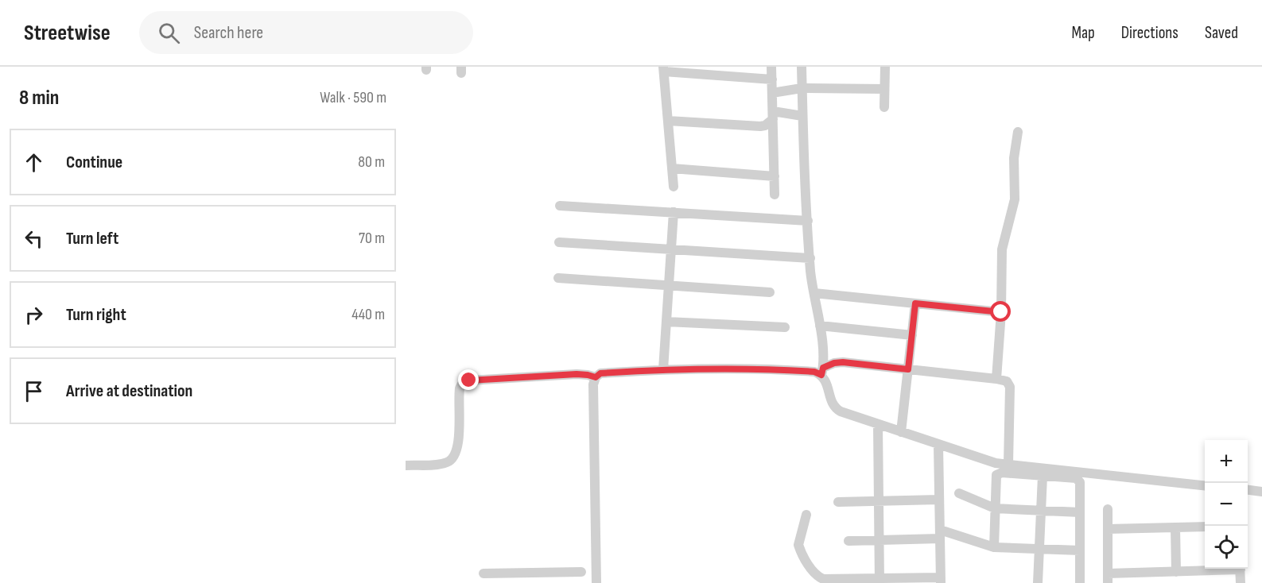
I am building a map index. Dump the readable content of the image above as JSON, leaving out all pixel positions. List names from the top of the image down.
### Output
{
  "page": {
    "header": "Streetwise",
    "search": "Search here",
    "nav": ["Map", "Directions", "Saved"],
    "heading": ["8 min", "Walk · 590 m"],
    "list": [
      ["Continue", "80 m"],
      ["Turn left", "70 m"],
      ["Turn right", "440 m"],
      "Arrive at destination"
    ],
    "map_buttons": ["+", "−"]
  }
}
